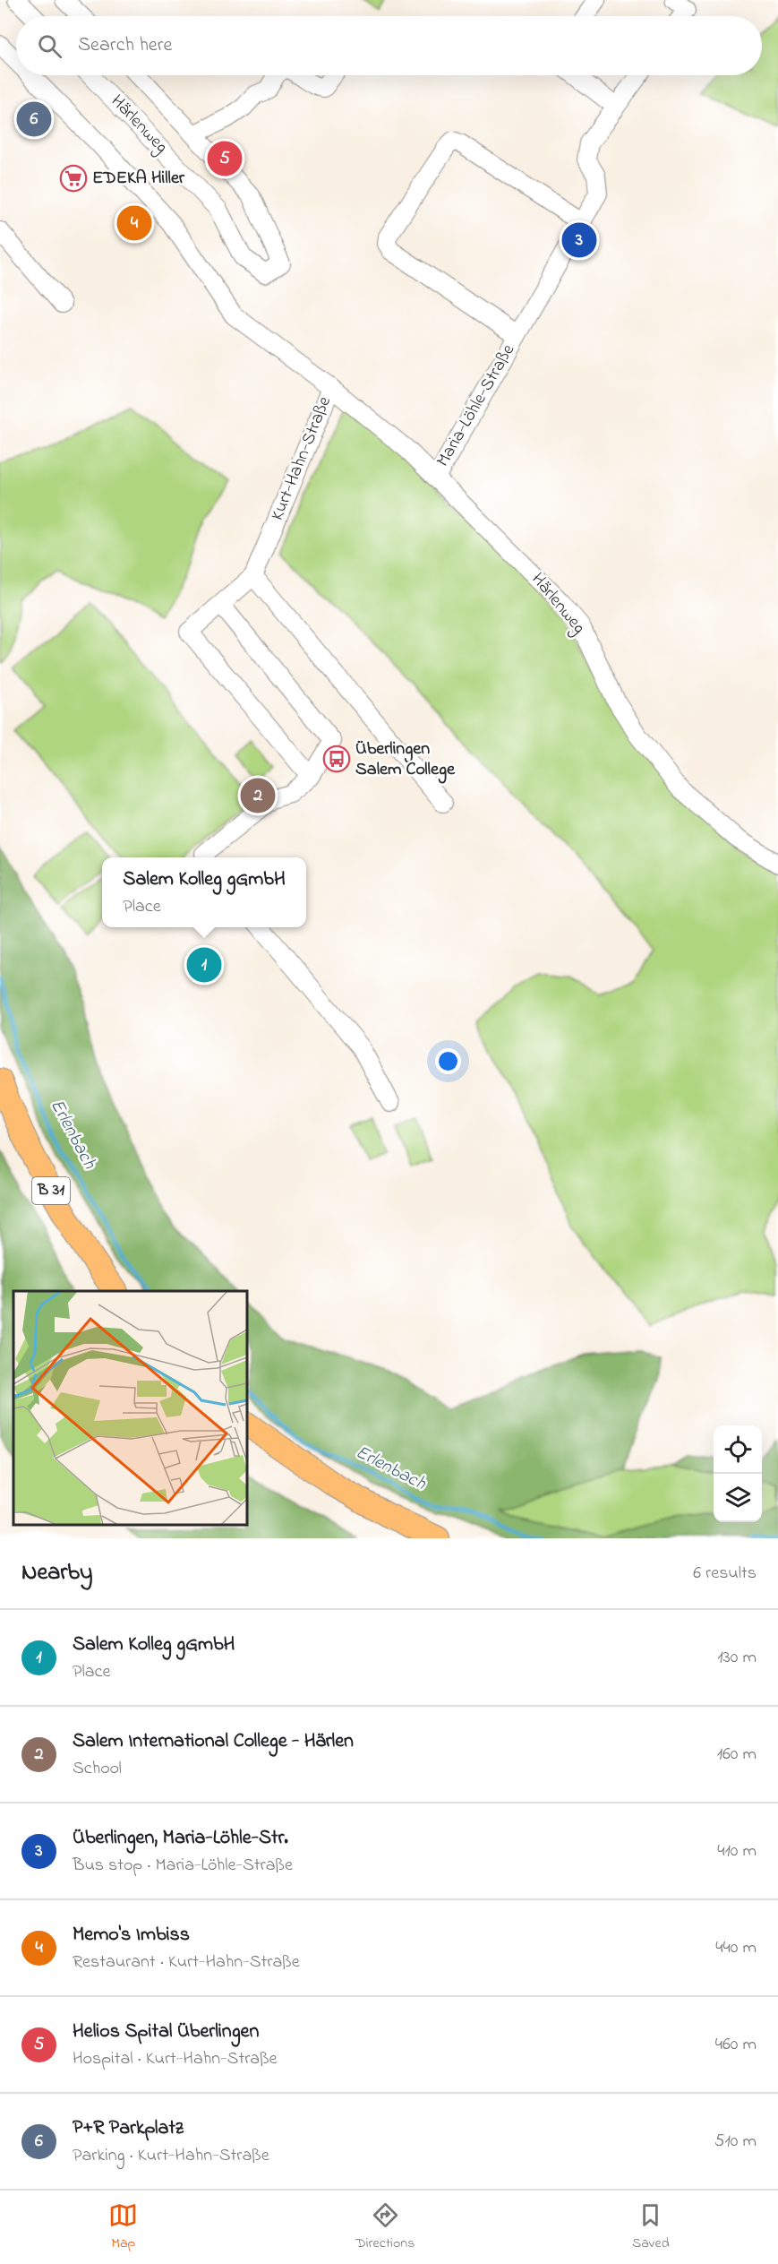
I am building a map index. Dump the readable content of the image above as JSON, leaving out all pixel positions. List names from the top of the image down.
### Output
{
  "streets": {
    "main road": ["B 31"],
    "street": ["Härlenweg", "Maria-Löhle-Straße", "Kurt-Hahn-Straße"]
  },
  "crossings": [
    ["Härlenweg", "Maria-Löhle-Straße"],
    ["Härlenweg", "Kurt-Hahn-Straße"]
  ],
  "water": ["Erlenbach"],
  "places": {
    "supermarket": ["EDEKA Hiller"],
    "bus stop": ["Überlingen Salem College"]
  },
  "page": {
    "search": "Search here",
    "pins": [
      "6",
      "5",
      "4",
      "3",
      "2",
      "1"
    ],
    "popup": ["Salem Kolleg gGmbH", "Place"],
    "heading": ["Nearby", "6 results"],
    "list": [
      {
        "mark": "1",
        "name": "Salem Kolleg gGmbH",
        "note": "Place",
        "value": "130 m"
      },
      {
        "mark": "2",
        "name": "Salem International College - Härlen",
        "note": "School",
        "value": "160 m"
      },
      {
        "mark": "3",
        "name": "Überlingen, Maria-Löhle-Str.",
        "note": "Bus stop · Maria-Löhle-Straße",
        "value": "410 m"
      },
      {
        "mark": "4",
        "name": "Memo's Imbiss",
        "note": "Restaurant · Kurt-Hahn-Straße",
        "value": "440 m"
      },
      {
        "mark": "5",
        "name": "Helios Spital Überlingen",
        "note": "Hospital · Kurt-Hahn-Straße",
        "value": "460 m"
      },
      {
        "mark": "6",
        "name": "P+R Parkplatz",
        "note": "Parking · Kurt-Hahn-Straße",
        "value": "510 m"
      }
    ],
    "nav": ["Map", "Directions", "Saved"]
  }
}
